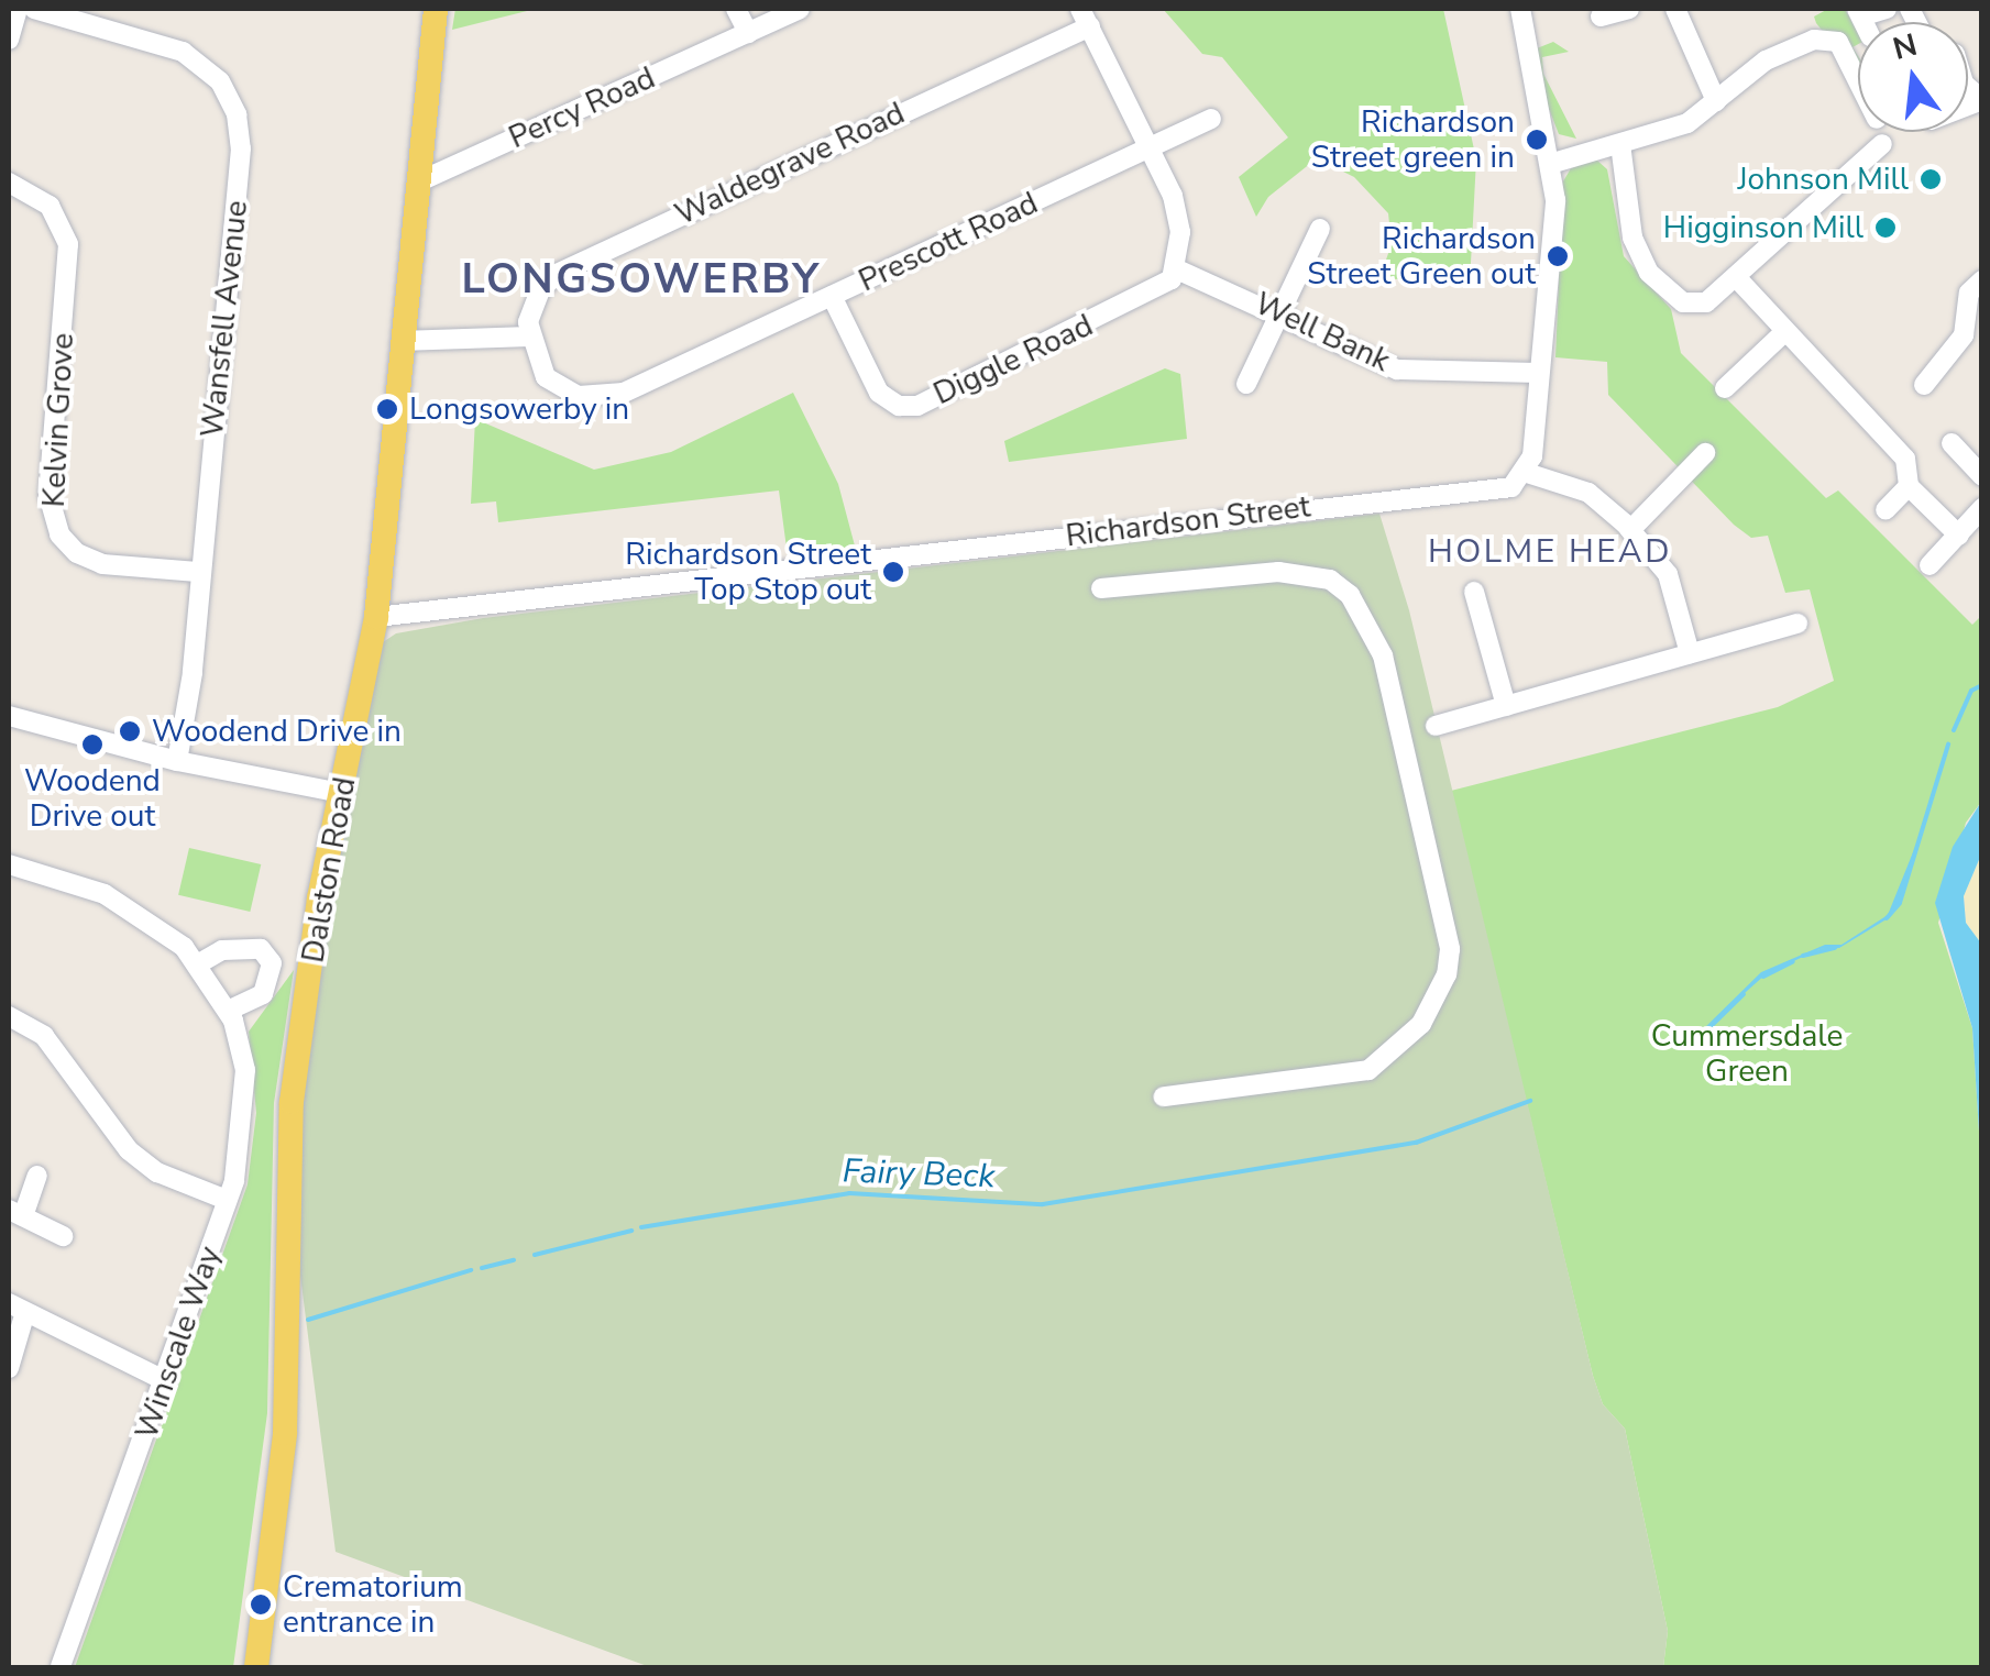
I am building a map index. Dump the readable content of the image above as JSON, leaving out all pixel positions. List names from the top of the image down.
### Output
{
  "streets": {
    "main road": ["Dalston Road"],
    "street": [
      "Percy Road",
      "Waldegrave Road",
      "Prescott Road",
      "Wansfell Avenue",
      "Well Bank",
      "Diggle Road",
      "Kelvin Grove",
      "Richardson Street",
      "Winscale Way"
    ]
  },
  "crossings": [
    ["Percy Road", "Dalston Road"],
    ["Waldegrave Road", "Prescott Road"],
    ["Prescott Road", "Diggle Road"],
    ["Wansfell Avenue", "Kelvin Grove"],
    ["Well Bank", "Diggle Road"],
    ["Richardson Street", "Dalston Road"]
  ],
  "districts": ["LONGSOWERBY", "HOLME HEAD"],
  "water": ["Fairy Beck"],
  "parks": ["Cummersdale Green"],
  "places": [
    "Richardson Street green in",
    "Johnson Mill",
    "Higginson Mill",
    "Richardson Street Green out",
    "Longsowerby in",
    "Richardson Street Top Stop out",
    "Woodend Drive in",
    "Woodend Drive out",
    "Crematorium entrance in"
  ],
  "north": "top"
}
